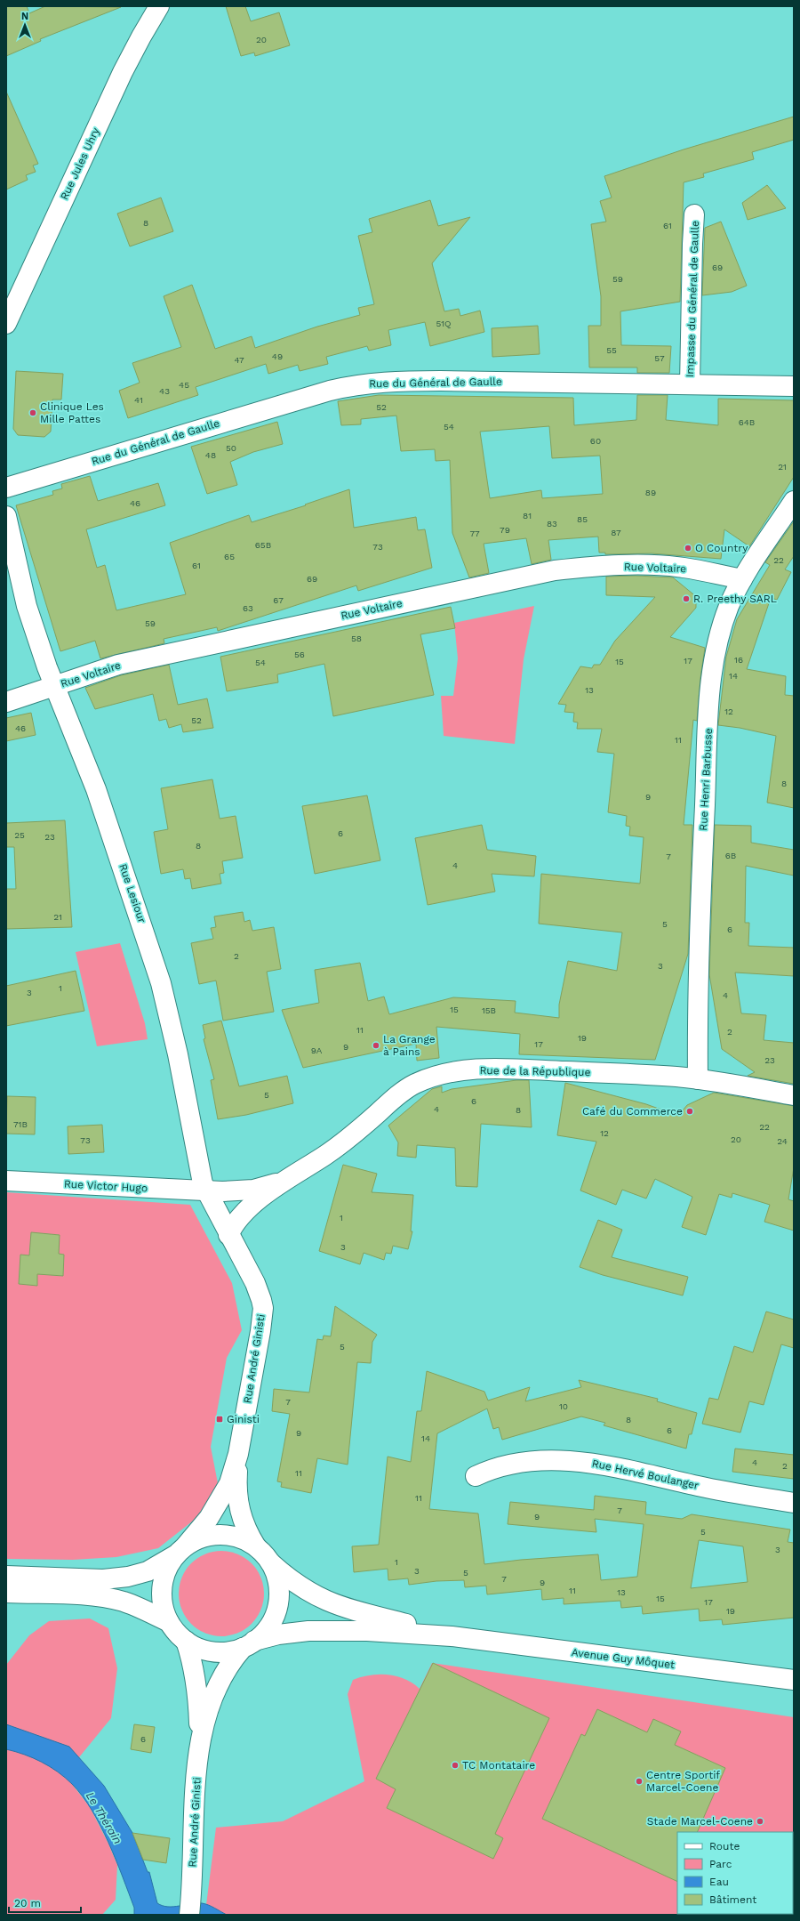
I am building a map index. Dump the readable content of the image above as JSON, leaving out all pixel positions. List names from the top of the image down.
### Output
{
  "streets": {
    "street": [
      "Rue Jules Uhry",
      "Impasse du Général de Gaulle",
      "Rue du Général de Gaulle",
      "Rue Voltaire",
      "Rue Henri Barbusse",
      "Rue Lesiour",
      "Rue de la République",
      "Rue Victor Hugo",
      "Rue André Ginisti",
      "Rue Hervé Boulanger",
      "Avenue Guy Môquet"
    ]
  },
  "crossings": [
    ["Impasse du Général de Gaulle", "Rue du Général de Gaulle"],
    ["Rue Voltaire", "Rue Henri Barbusse"],
    ["Rue Voltaire", "Rue Lesiour"],
    ["Rue Henri Barbusse", "Rue de la République"],
    ["Rue Lesiour", "Rue de la République"],
    ["Rue Lesiour", "Rue Victor Hugo"],
    ["Rue Lesiour", "Rue André Ginisti"],
    ["Rue de la République", "Rue Victor Hugo"],
    ["Rue de la République", "Rue André Ginisti"],
    ["Rue Victor Hugo", "Rue André Ginisti"],
    ["Rue André Ginisti", "Avenue Guy Môquet"]
  ],
  "water": ["Le Thérain"],
  "places": {
    "other": [
      "Clinique Les Mille Pattes",
      "O Country",
      "R. Preethy SARL",
      "La Grange à Pains",
      "Café du Commerce",
      "TC Montataire",
      "Centre Sportif Marcel-Coene",
      "Stade Marcel-Coene"
    ],
    "transit": ["Ginisti"]
  },
  "house_numbers": [
    "20",
    "8",
    "61",
    "69",
    "59",
    "51Q",
    "55",
    "49",
    "57",
    "47",
    "45",
    "43",
    "41",
    "52",
    "64B",
    "54",
    "60",
    "50",
    "48",
    "21",
    "89",
    "46",
    "81",
    "85",
    "83",
    "79",
    "87",
    "77",
    "65B",
    "73",
    "65",
    "22",
    "61",
    "69",
    "67",
    "63",
    "59",
    "58",
    "56",
    "16",
    "17",
    "15",
    "54",
    "14",
    "13",
    "12",
    "52",
    "46",
    "11",
    "8",
    "9",
    "6",
    "25",
    "23",
    "8",
    "6B",
    "7",
    "4",
    "21",
    "5",
    "6",
    "2",
    "3",
    "1",
    "3",
    "4",
    "15",
    "15B",
    "11",
    "2",
    "19",
    "17",
    "9",
    "9A",
    "23",
    "5",
    "6",
    "4",
    "8",
    "71B",
    "22",
    "12",
    "20",
    "73",
    "24",
    "1",
    "3",
    "5",
    "7",
    "10",
    "8",
    "6",
    "9",
    "14",
    "4",
    "2",
    "11",
    "11",
    "7",
    "9",
    "5",
    "3",
    "1",
    "3",
    "5",
    "7",
    "9",
    "11",
    "13",
    "15",
    "17",
    "19",
    "6"
  ],
  "legend": [
    "Route",
    "Parc",
    "Eau",
    "Bâtiment"
  ],
  "scale_bar": "20 m",
  "north": "top"
}
